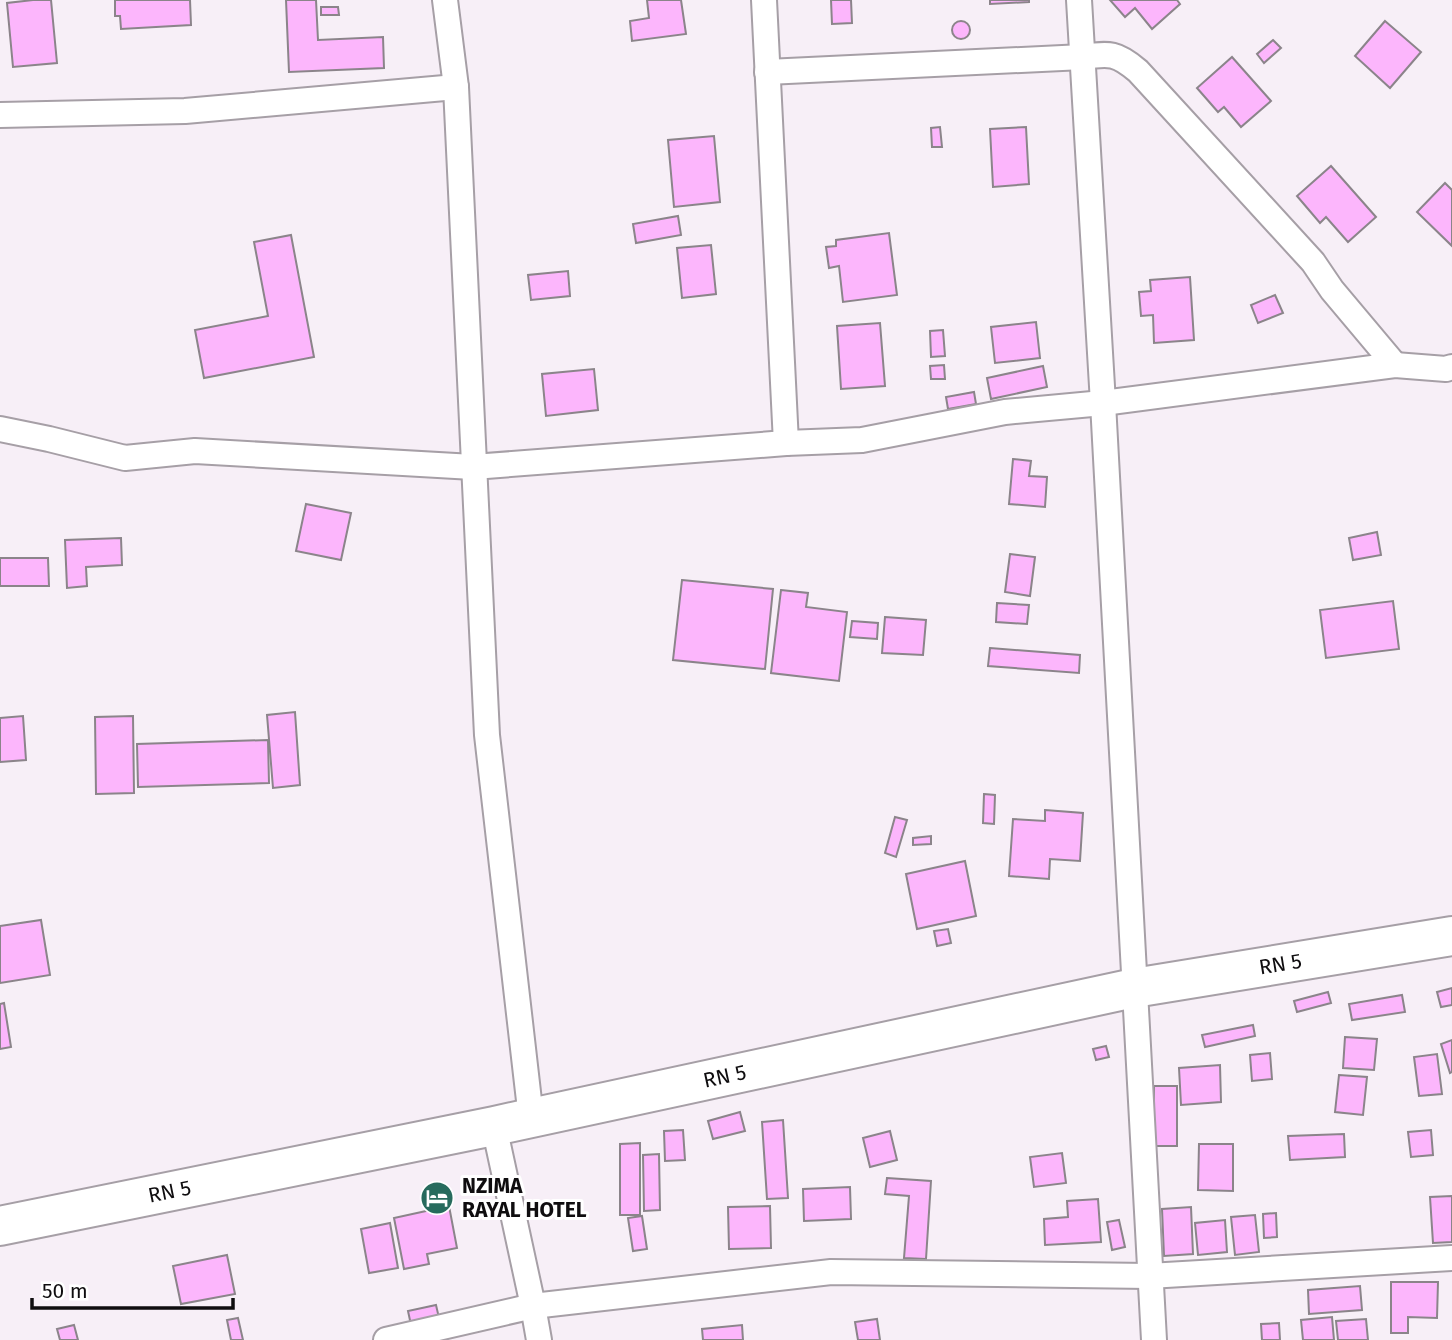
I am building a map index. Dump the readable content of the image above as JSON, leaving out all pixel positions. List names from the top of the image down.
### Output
{
  "streets": {
    "main road": ["RN 5"]
  },
  "places": {
    "hotel": ["NZIMA RAYAL HOTEL"]
  },
  "scale_bar": "50 m"
}
